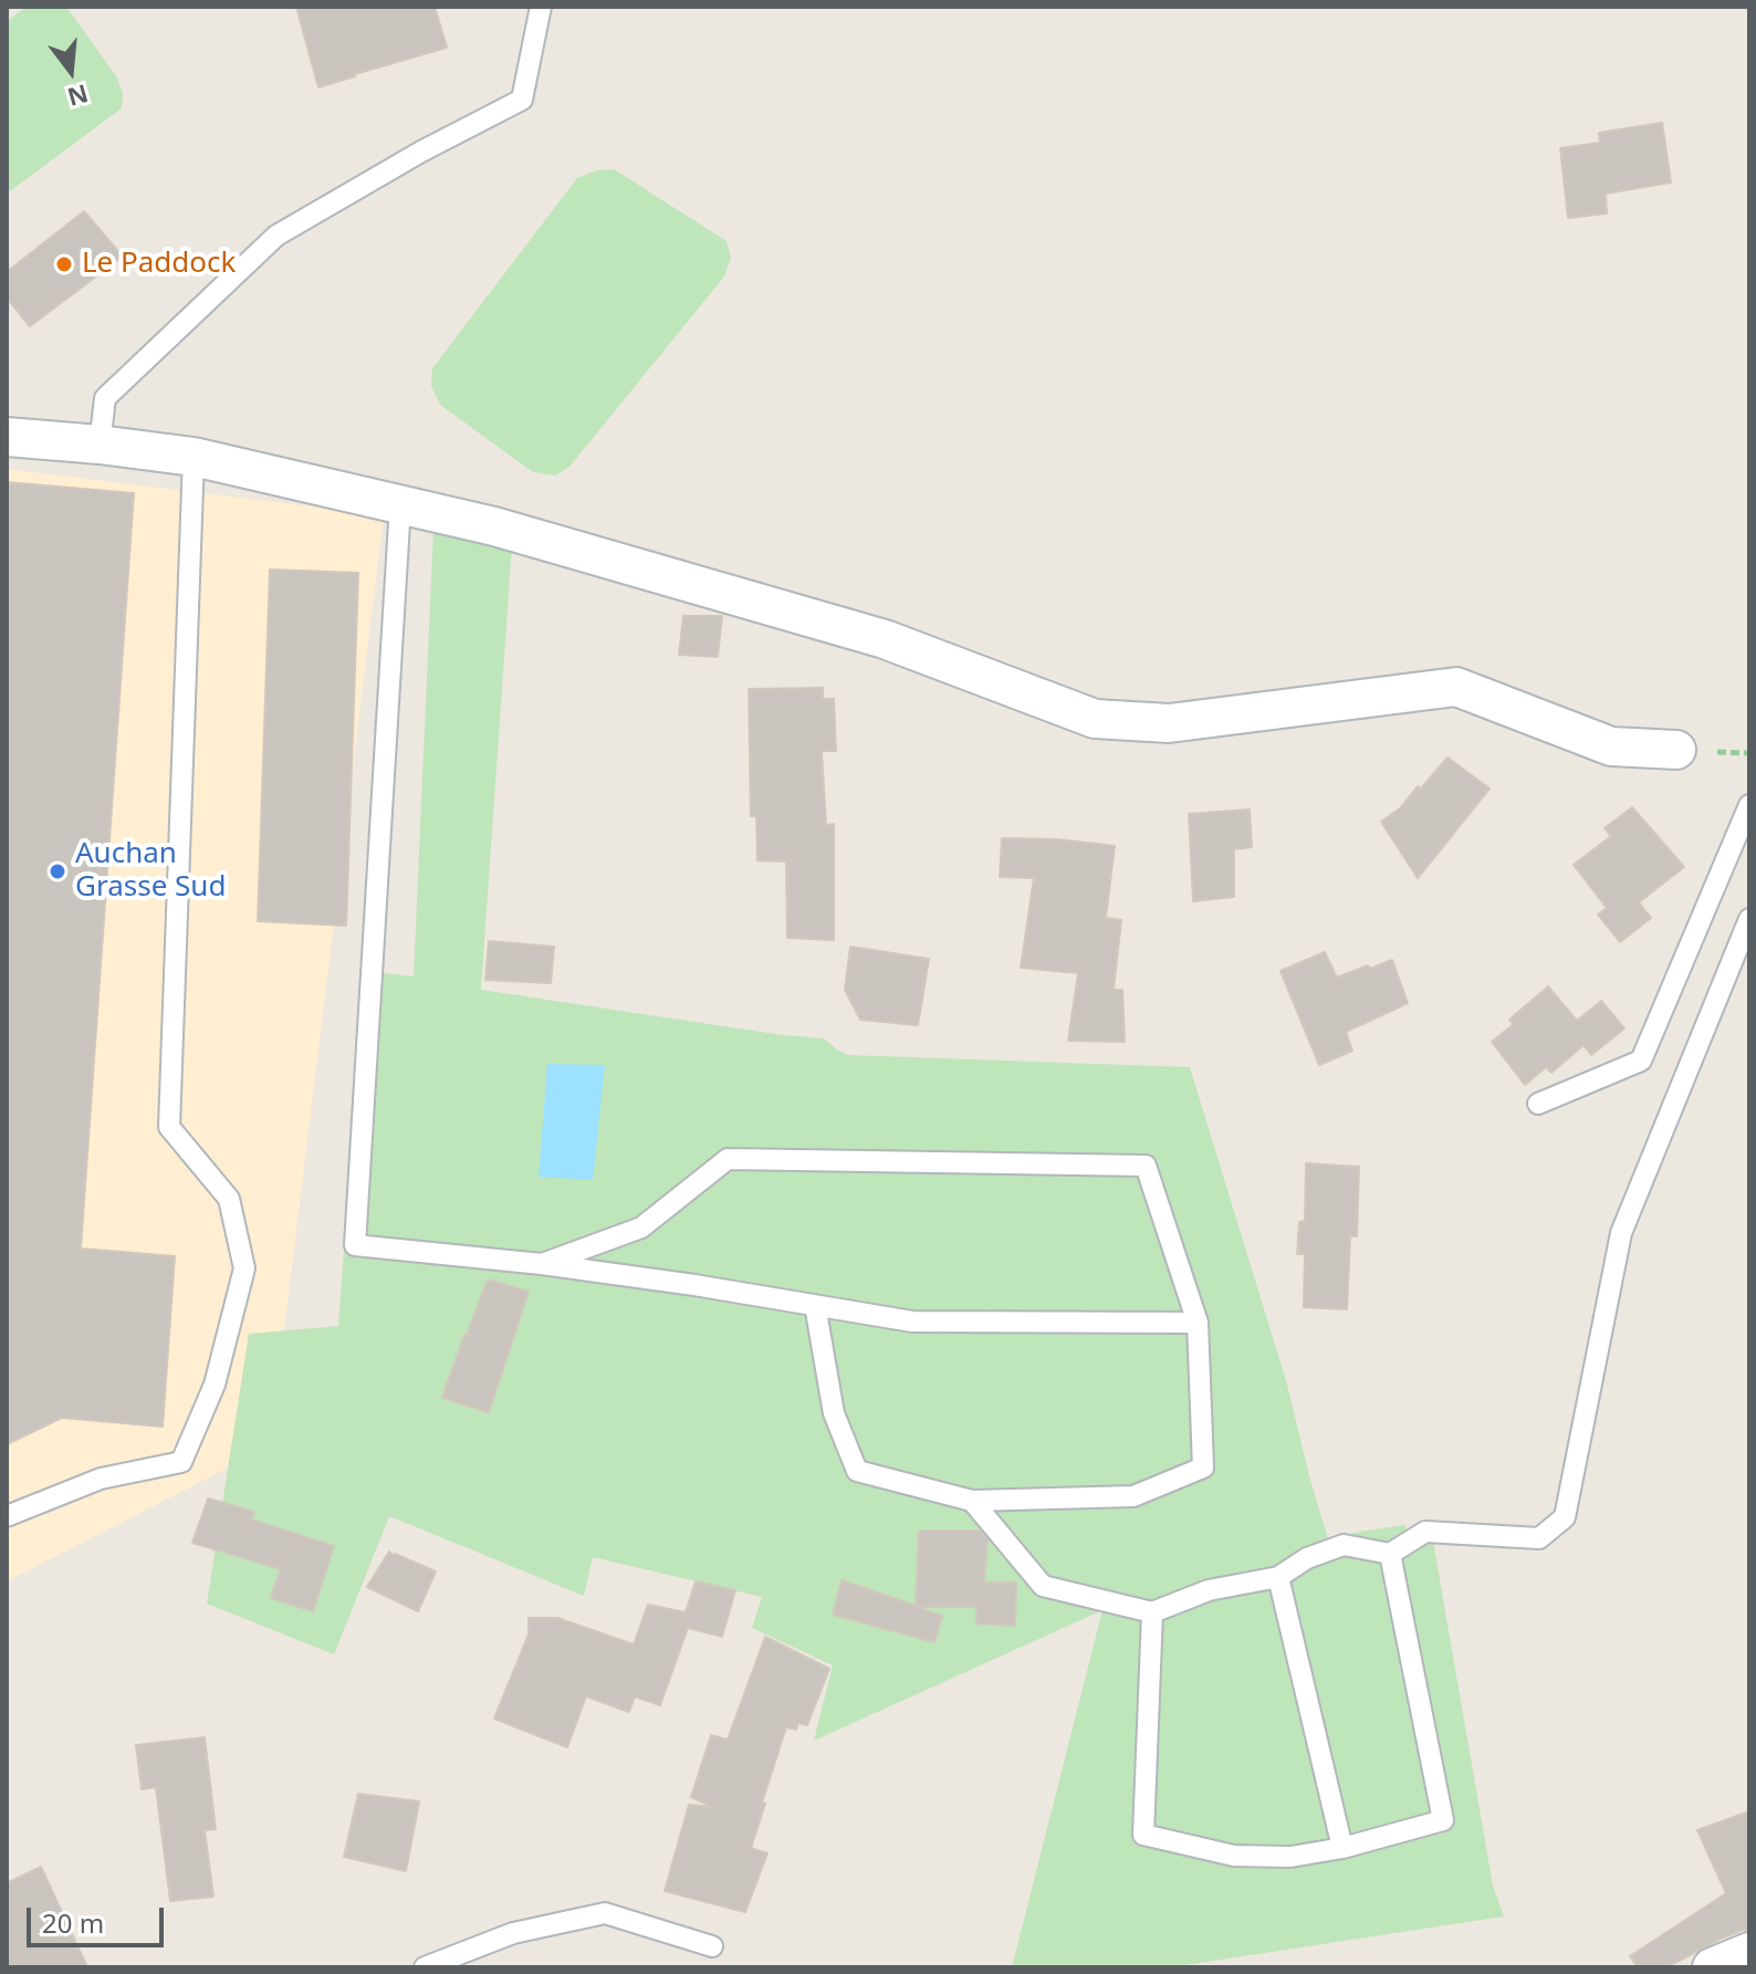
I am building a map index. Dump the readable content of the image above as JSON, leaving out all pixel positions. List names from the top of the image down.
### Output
{
  "places": ["Le Paddock", "Auchan Grasse Sud"],
  "scale_bar": "20 m",
  "north": "bottom"
}
